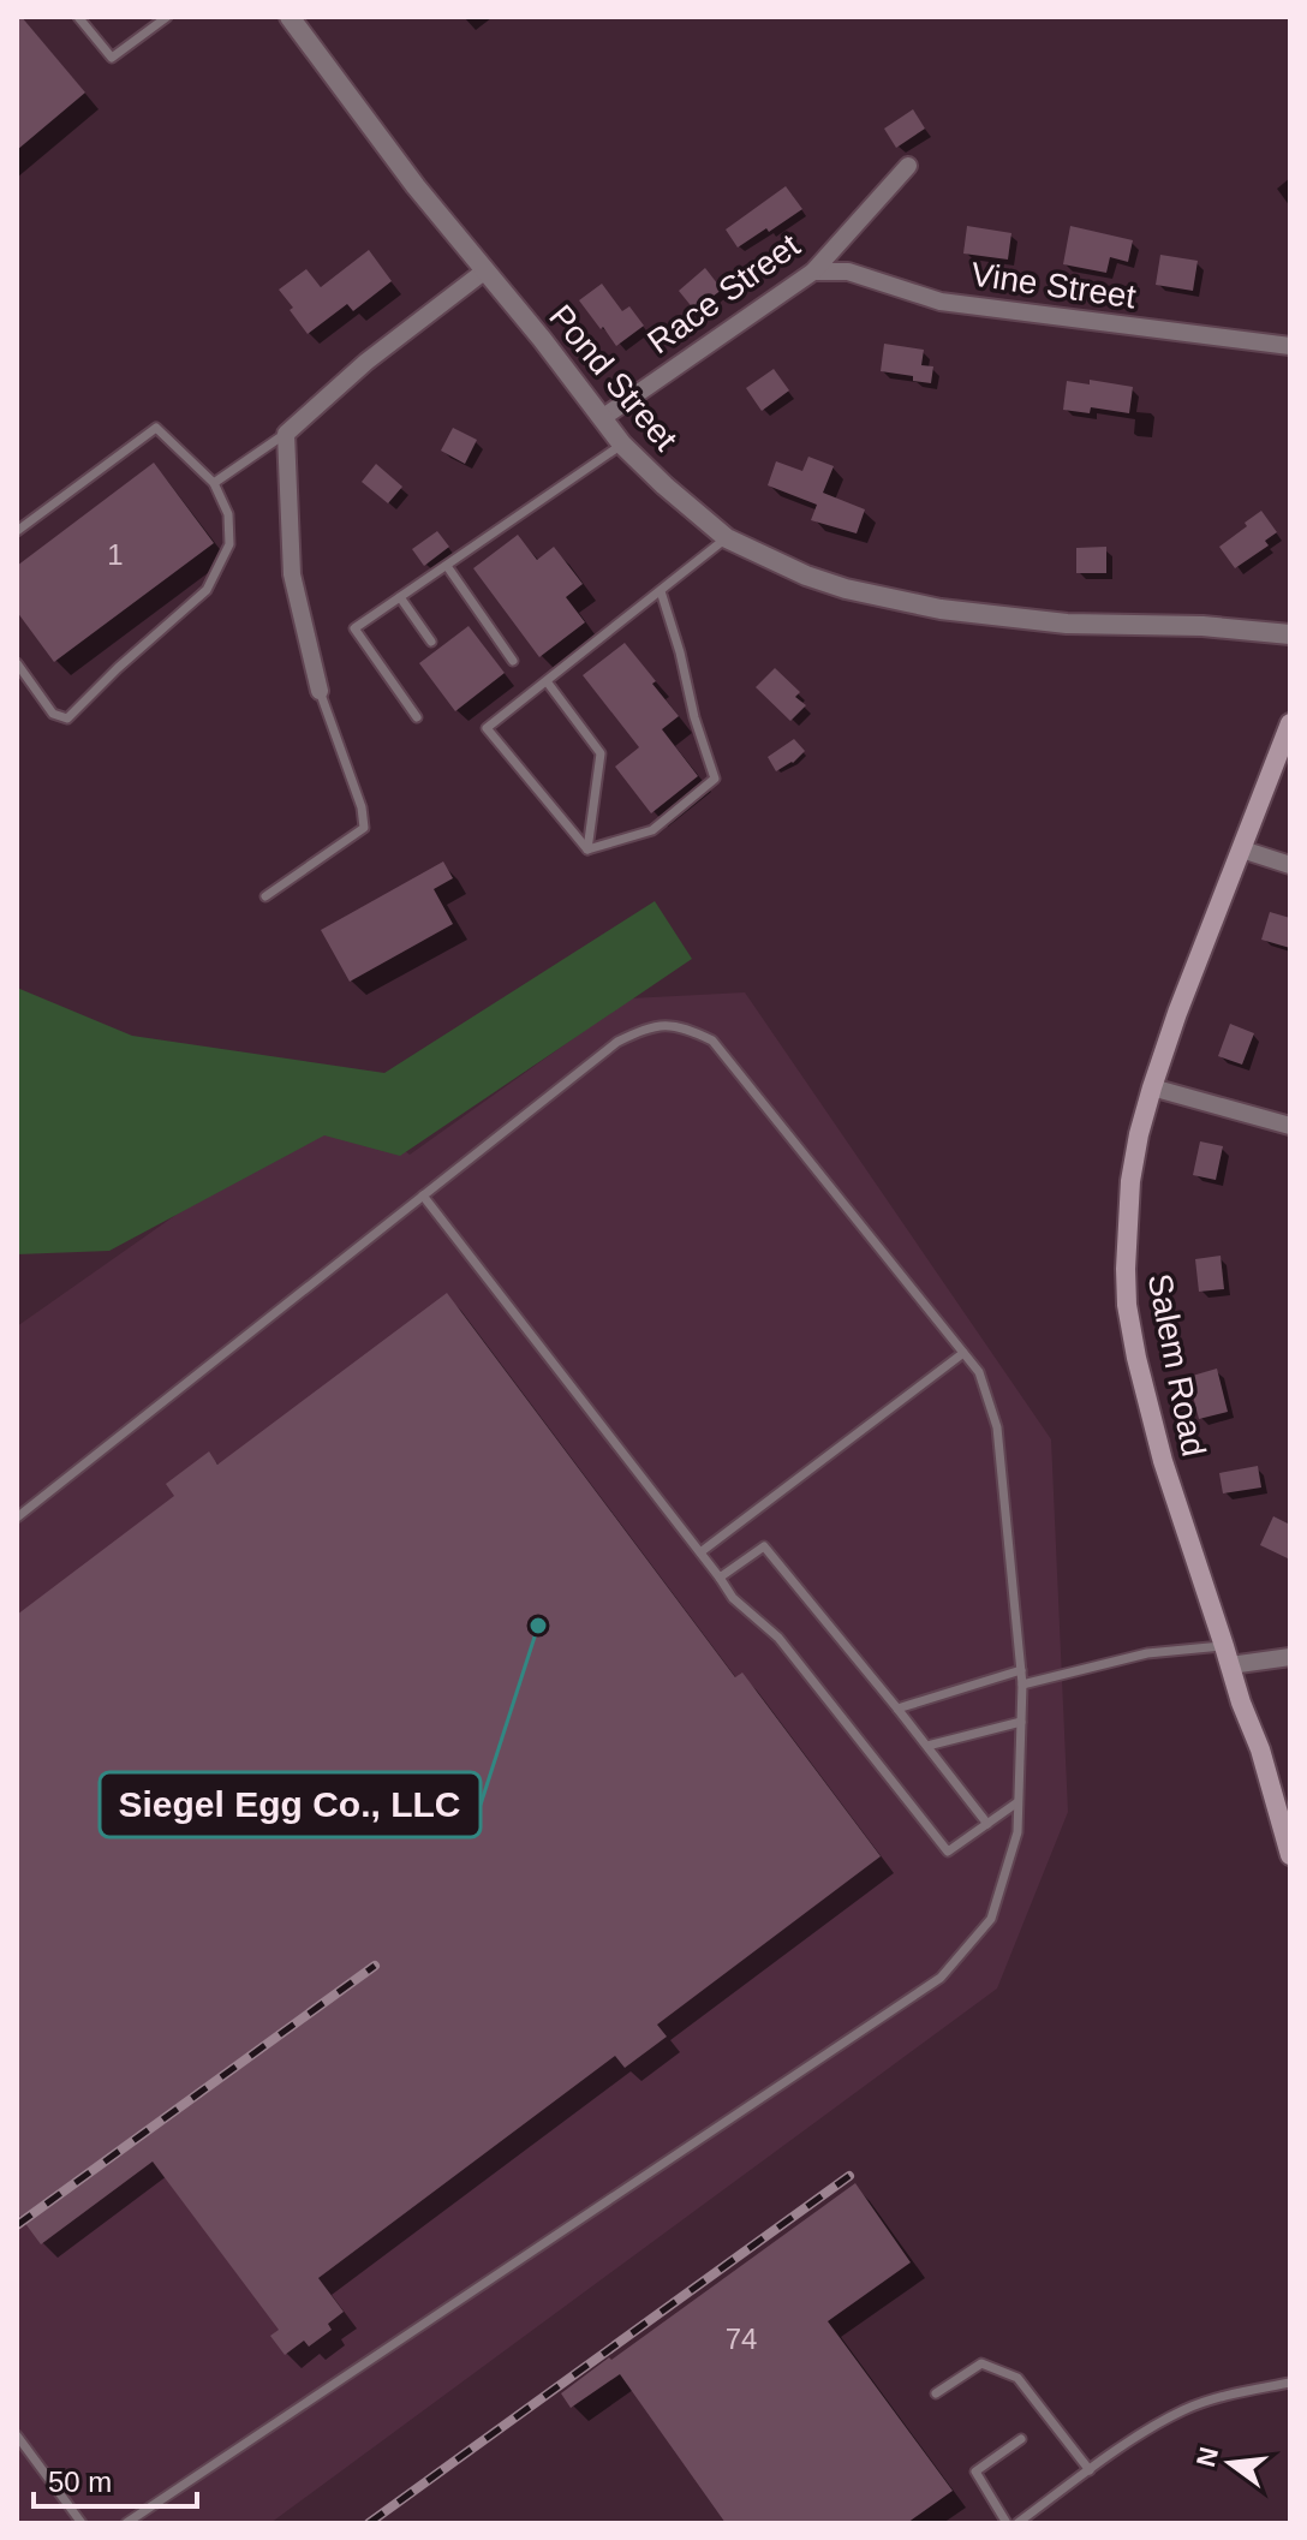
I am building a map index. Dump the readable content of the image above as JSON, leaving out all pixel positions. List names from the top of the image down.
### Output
{
  "streets": {
    "main road": ["Salem Road"],
    "street": ["Vine Street", "Race Street", "Pond Street"]
  },
  "crossings": [
    ["Vine Street", "Race Street"],
    ["Race Street", "Pond Street"]
  ],
  "places": ["Siegel Egg Co., LLC"],
  "house_numbers": ["1", "74"],
  "scale_bar": "50 m",
  "north": "left"
}
